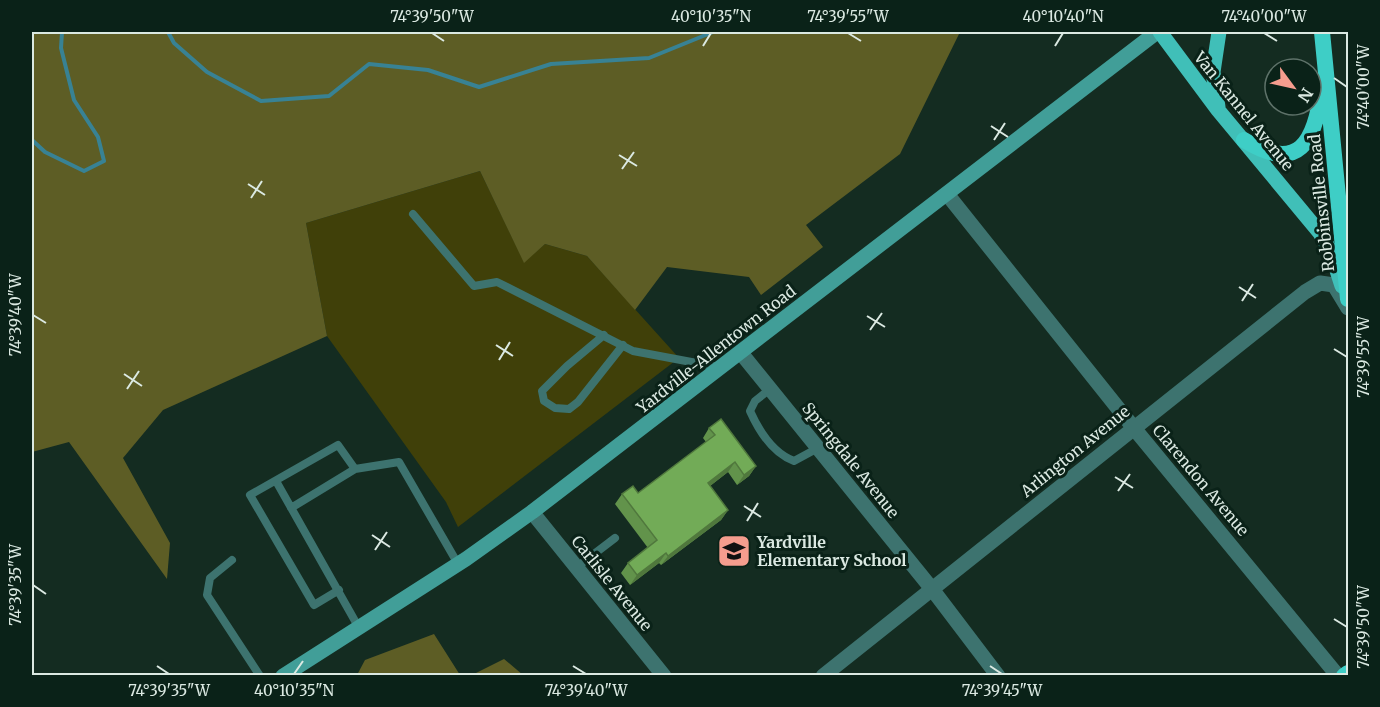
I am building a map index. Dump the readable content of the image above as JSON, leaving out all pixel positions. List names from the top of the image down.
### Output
{
  "streets": {
    "highway": ["Robbinsville Road"],
    "main road": ["Van Kannel Avenue", "Yardville-Allentown Road"],
    "street": [
      "Arlington Avenue",
      "Springdale Avenue",
      "Clarendon Avenue",
      "Carlisle Avenue"
    ]
  },
  "crossings": [
    ["Van Kannel Avenue", "Yardville-Allentown Road"],
    ["Van Kannel Avenue", "Arlington Avenue"],
    ["Yardville-Allentown Road", "Springdale Avenue"],
    ["Yardville-Allentown Road", "Clarendon Avenue"],
    ["Yardville-Allentown Road", "Carlisle Avenue"],
    ["Arlington Avenue", "Springdale Avenue"],
    ["Arlington Avenue", "Clarendon Avenue"]
  ],
  "places": {
    "school or university": ["Yardville Elementary School"]
  },
  "north": "bottom right",
  "coordinates": [
    "74°39'50\"W",
    "40°10'35\"N",
    "74°39'55\"W",
    "40°10'40\"N",
    "74°40'00\"W",
    "74°39'40\"W",
    "74°39'35\"W",
    "74°39'45\"W"
  ]
}
